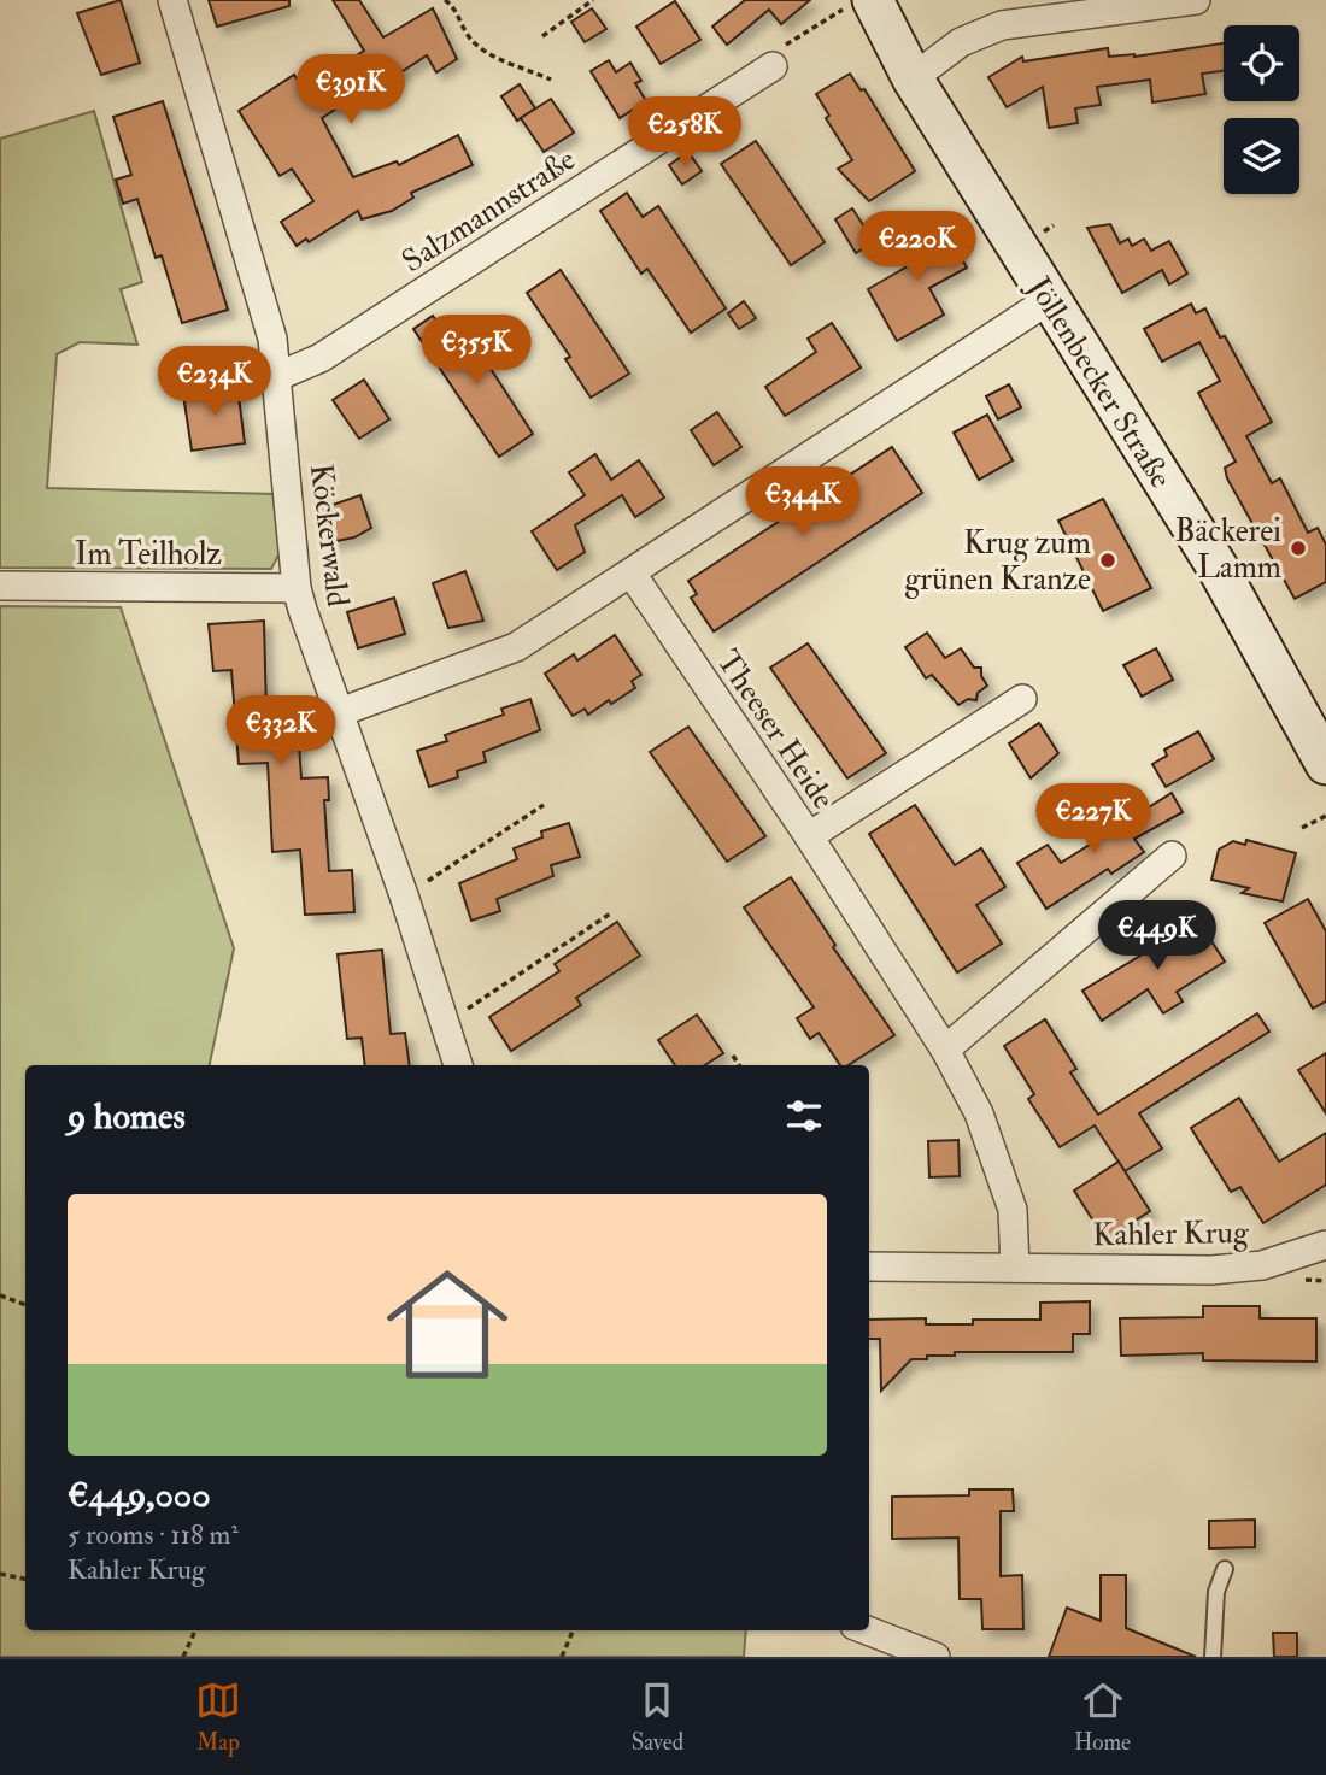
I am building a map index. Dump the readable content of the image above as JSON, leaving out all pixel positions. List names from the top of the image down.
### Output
{
  "streets": {
    "main road": ["Jöllenbecker Straße"],
    "street": [
      "Salzmannstraße",
      "Köckerwald",
      "Im Teilholz",
      "Theeser Heide",
      "Kahler Krug"
    ]
  },
  "crossings": [
    ["Salzmannstraße", "Köckerwald"],
    ["Köckerwald", "Im Teilholz"]
  ],
  "places": ["Bäckerei Lamm", "Krug zum grünen Kranze"],
  "page": {
    "price": [
      "€391K",
      "€258K",
      "€220K",
      "€355K",
      "€234K",
      "€344K",
      "€332K",
      "€227K",
      "€449K"
    ],
    "heading": "9 homes",
    "list": [
      {
        "name": "€449,000",
        "note": "5 rooms · 118 m² · Kahler Krug"
      }
    ],
    "tabs": ["Map", "Saved", "Home"]
  }
}
